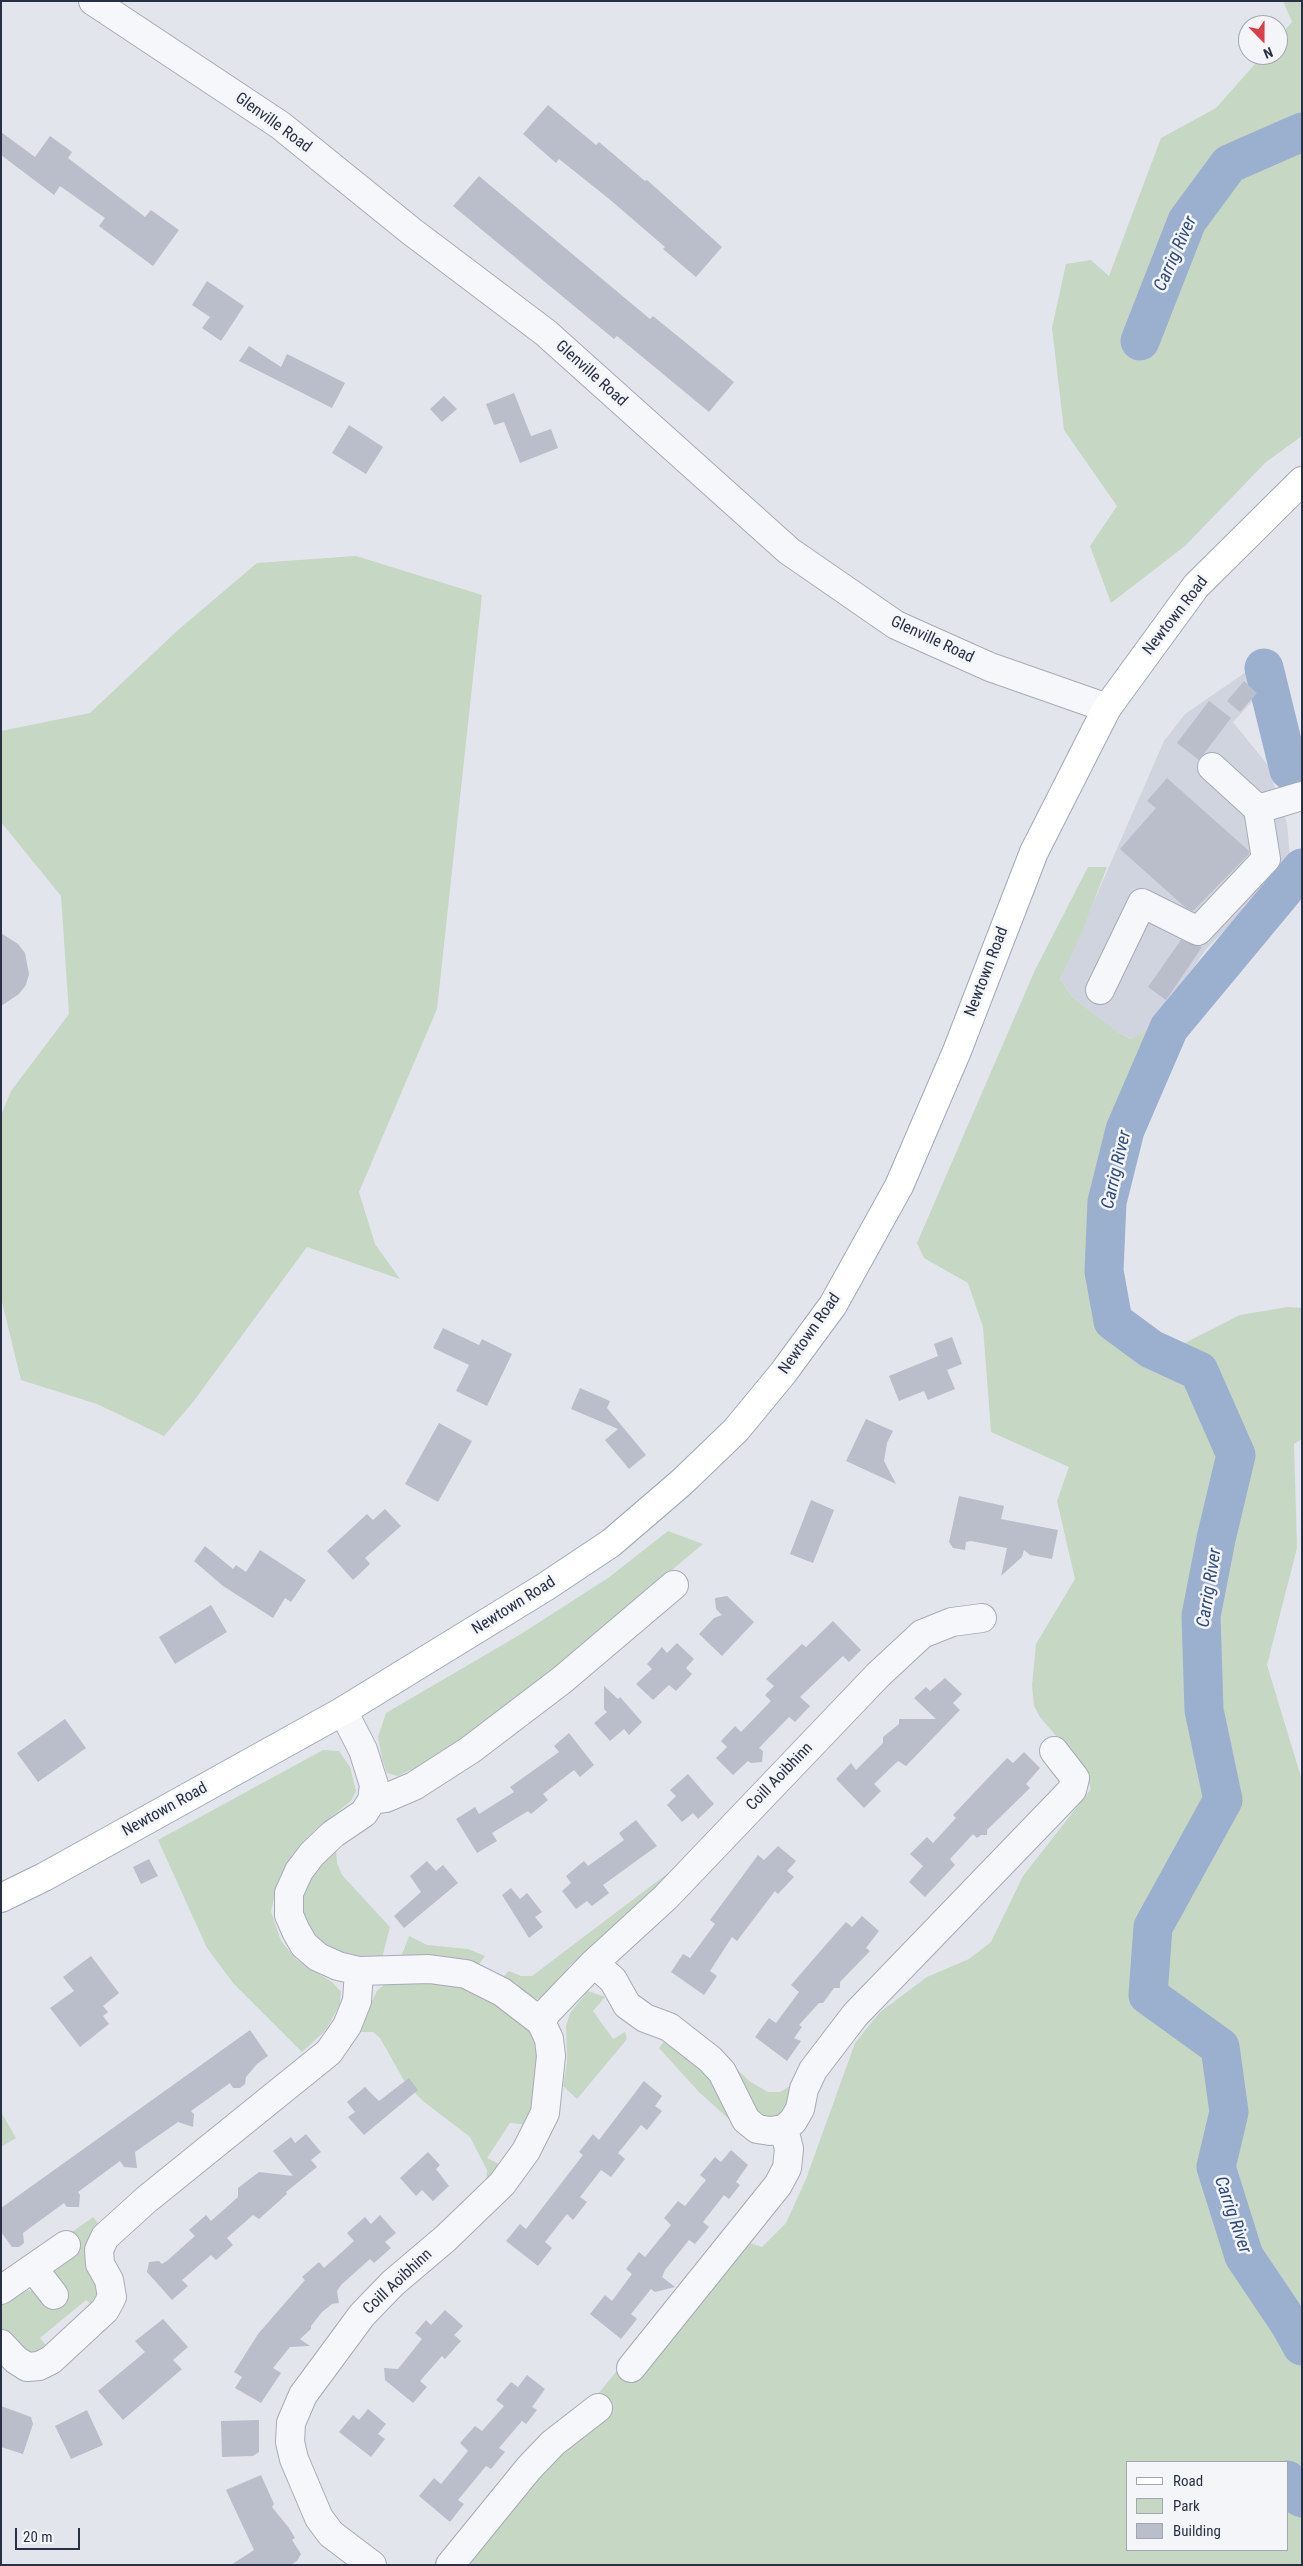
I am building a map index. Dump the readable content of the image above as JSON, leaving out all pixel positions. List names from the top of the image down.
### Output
{
  "streets": {
    "main road": ["Newtown Road"],
    "street": ["Glenville Road", "Coill Aoibhinn"]
  },
  "crossings": [
    ["Glenville Road", "Newtown Road"]
  ],
  "water": ["Carrig River"],
  "legend": ["Road", "Park", "Building"],
  "scale_bar": "20 m",
  "north": "bottom"
}
